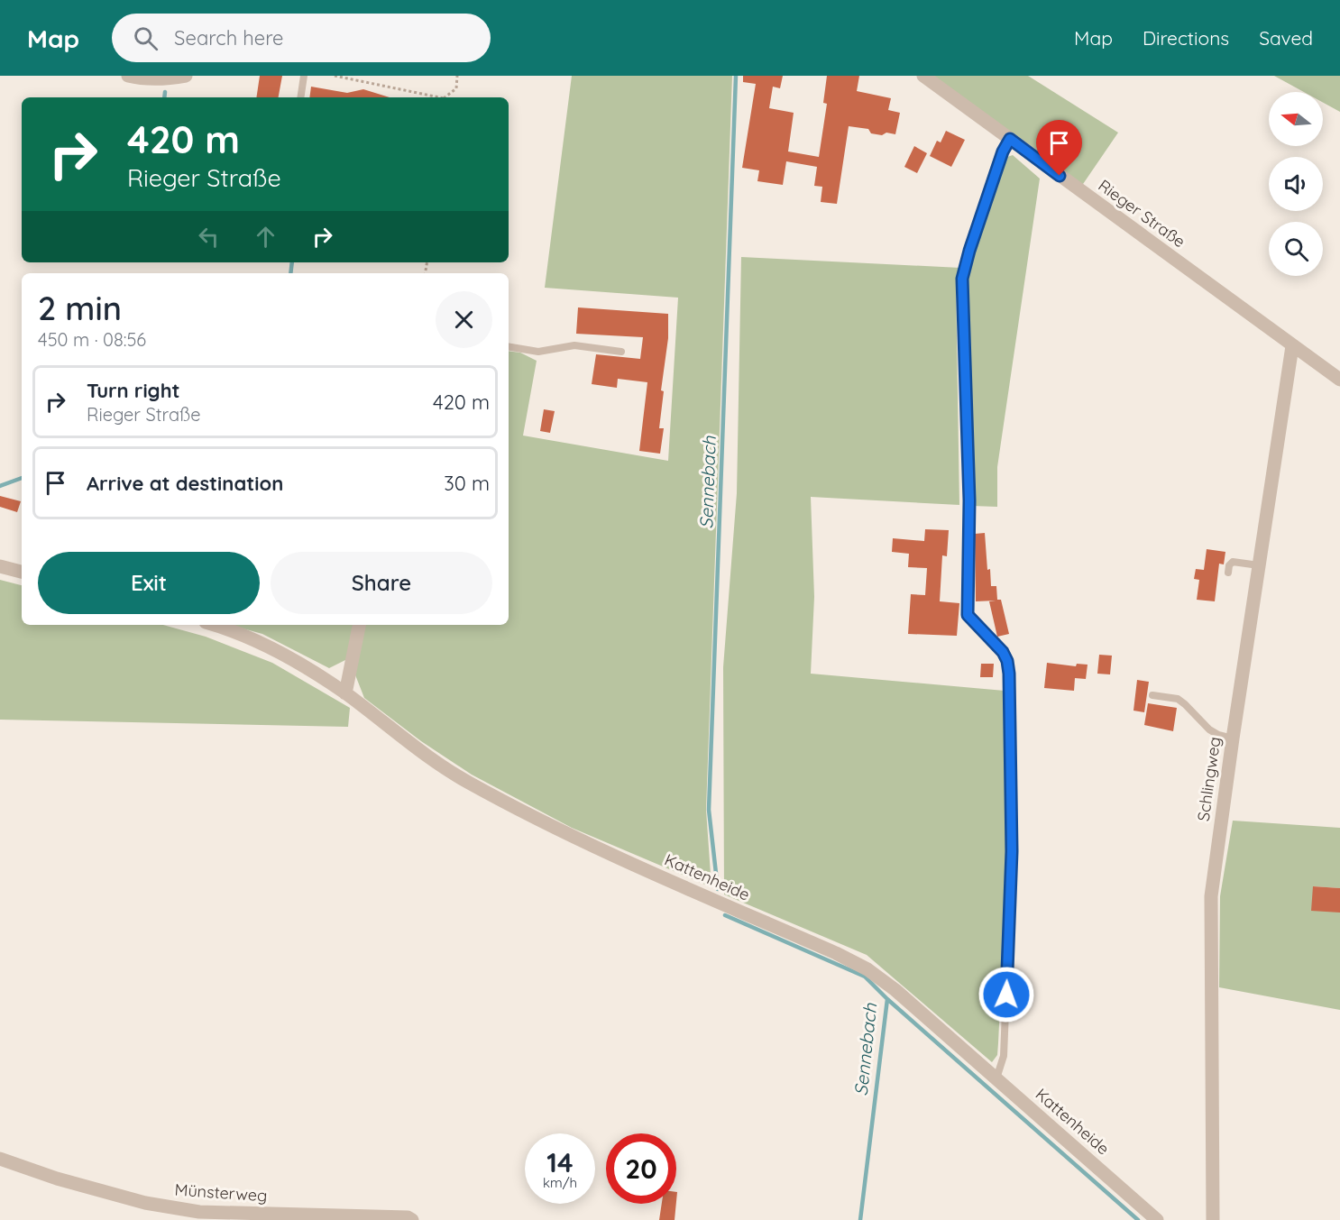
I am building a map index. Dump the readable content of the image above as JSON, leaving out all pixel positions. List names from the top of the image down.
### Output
{
  "streets": {
    "street": [
      "Rieger Straße",
      "Schlingweg",
      "Kattenheide",
      "Münsterweg"
    ]
  },
  "crossings": [
    ["Rieger Straße", "Schlingweg"]
  ],
  "water": ["Sennebach"],
  "north": "left",
  "page": {
    "header": "Map",
    "search": "Search here",
    "nav": ["Map", "Directions", "Saved"],
    "turn": ["420 m", "Rieger Straße"],
    "heading": ["2 min", "450 m · 08:56"],
    "list": [
      {
        "name": "Turn right",
        "note": "Rieger Straße",
        "value": "420 m"
      },
      {
        "name": "Arrive at destination",
        "value": "30 m"
      }
    ],
    "buttons": ["Exit", "Share"],
    "speed": "14 km/h",
    "limit": "20"
  }
}
